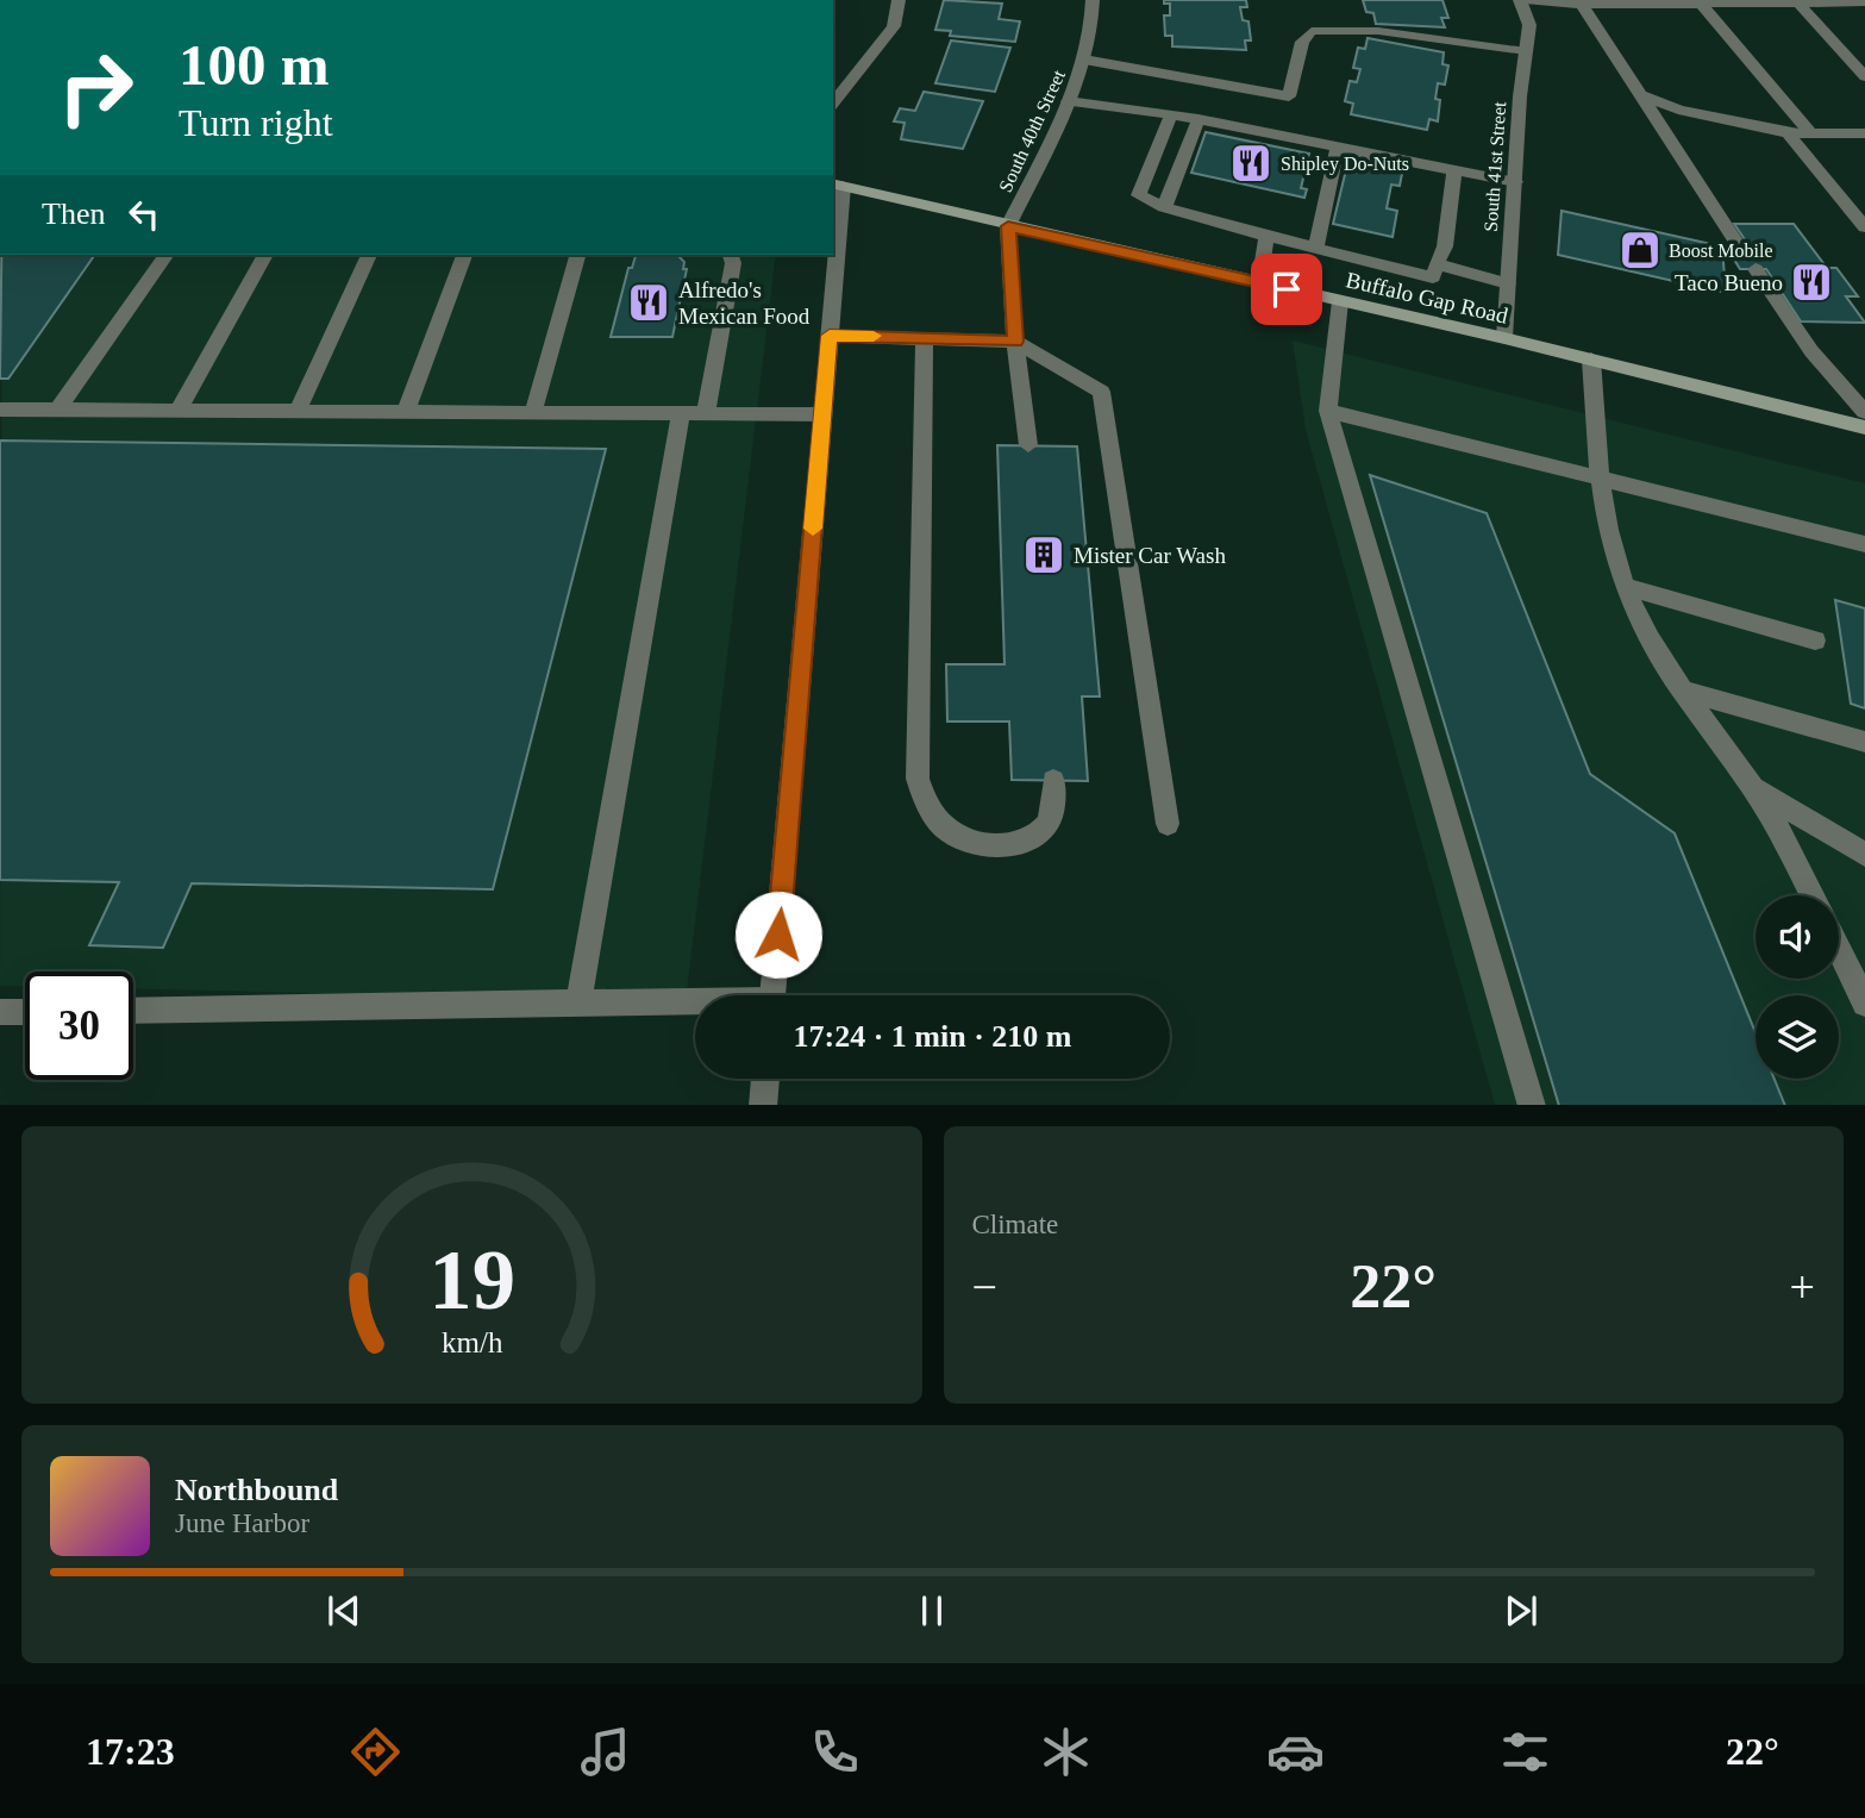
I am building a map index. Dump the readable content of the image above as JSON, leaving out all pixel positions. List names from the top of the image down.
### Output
{
  "streets": {
    "main road": ["Buffalo Gap Road"],
    "street": ["South 40th Street", "South 41st Street"]
  },
  "crossings": [
    ["South 40th Street", "Buffalo Gap Road"],
    ["South 41st Street", "Buffalo Gap Road"]
  ],
  "places": {
    "restaurant": ["Shipley Do-Nuts", "Taco Bueno", "Alfredo's Mexican Food"],
    "shop": ["Boost Mobile"],
    "building": ["Mister Car Wash"]
  },
  "page": {
    "turn": ["100 m", "Turn right"],
    "then": "Then",
    "limit": "30",
    "trip": "17:24 · 1 min · 210 m",
    "tile": "Climate",
    "heat": ["−", "22°", "+"],
    "song": ["Northbound", "June Harbor"],
    "tabs": ["17:23", "22°"],
    "gauge": ["19", "km/h"]
  }
}
